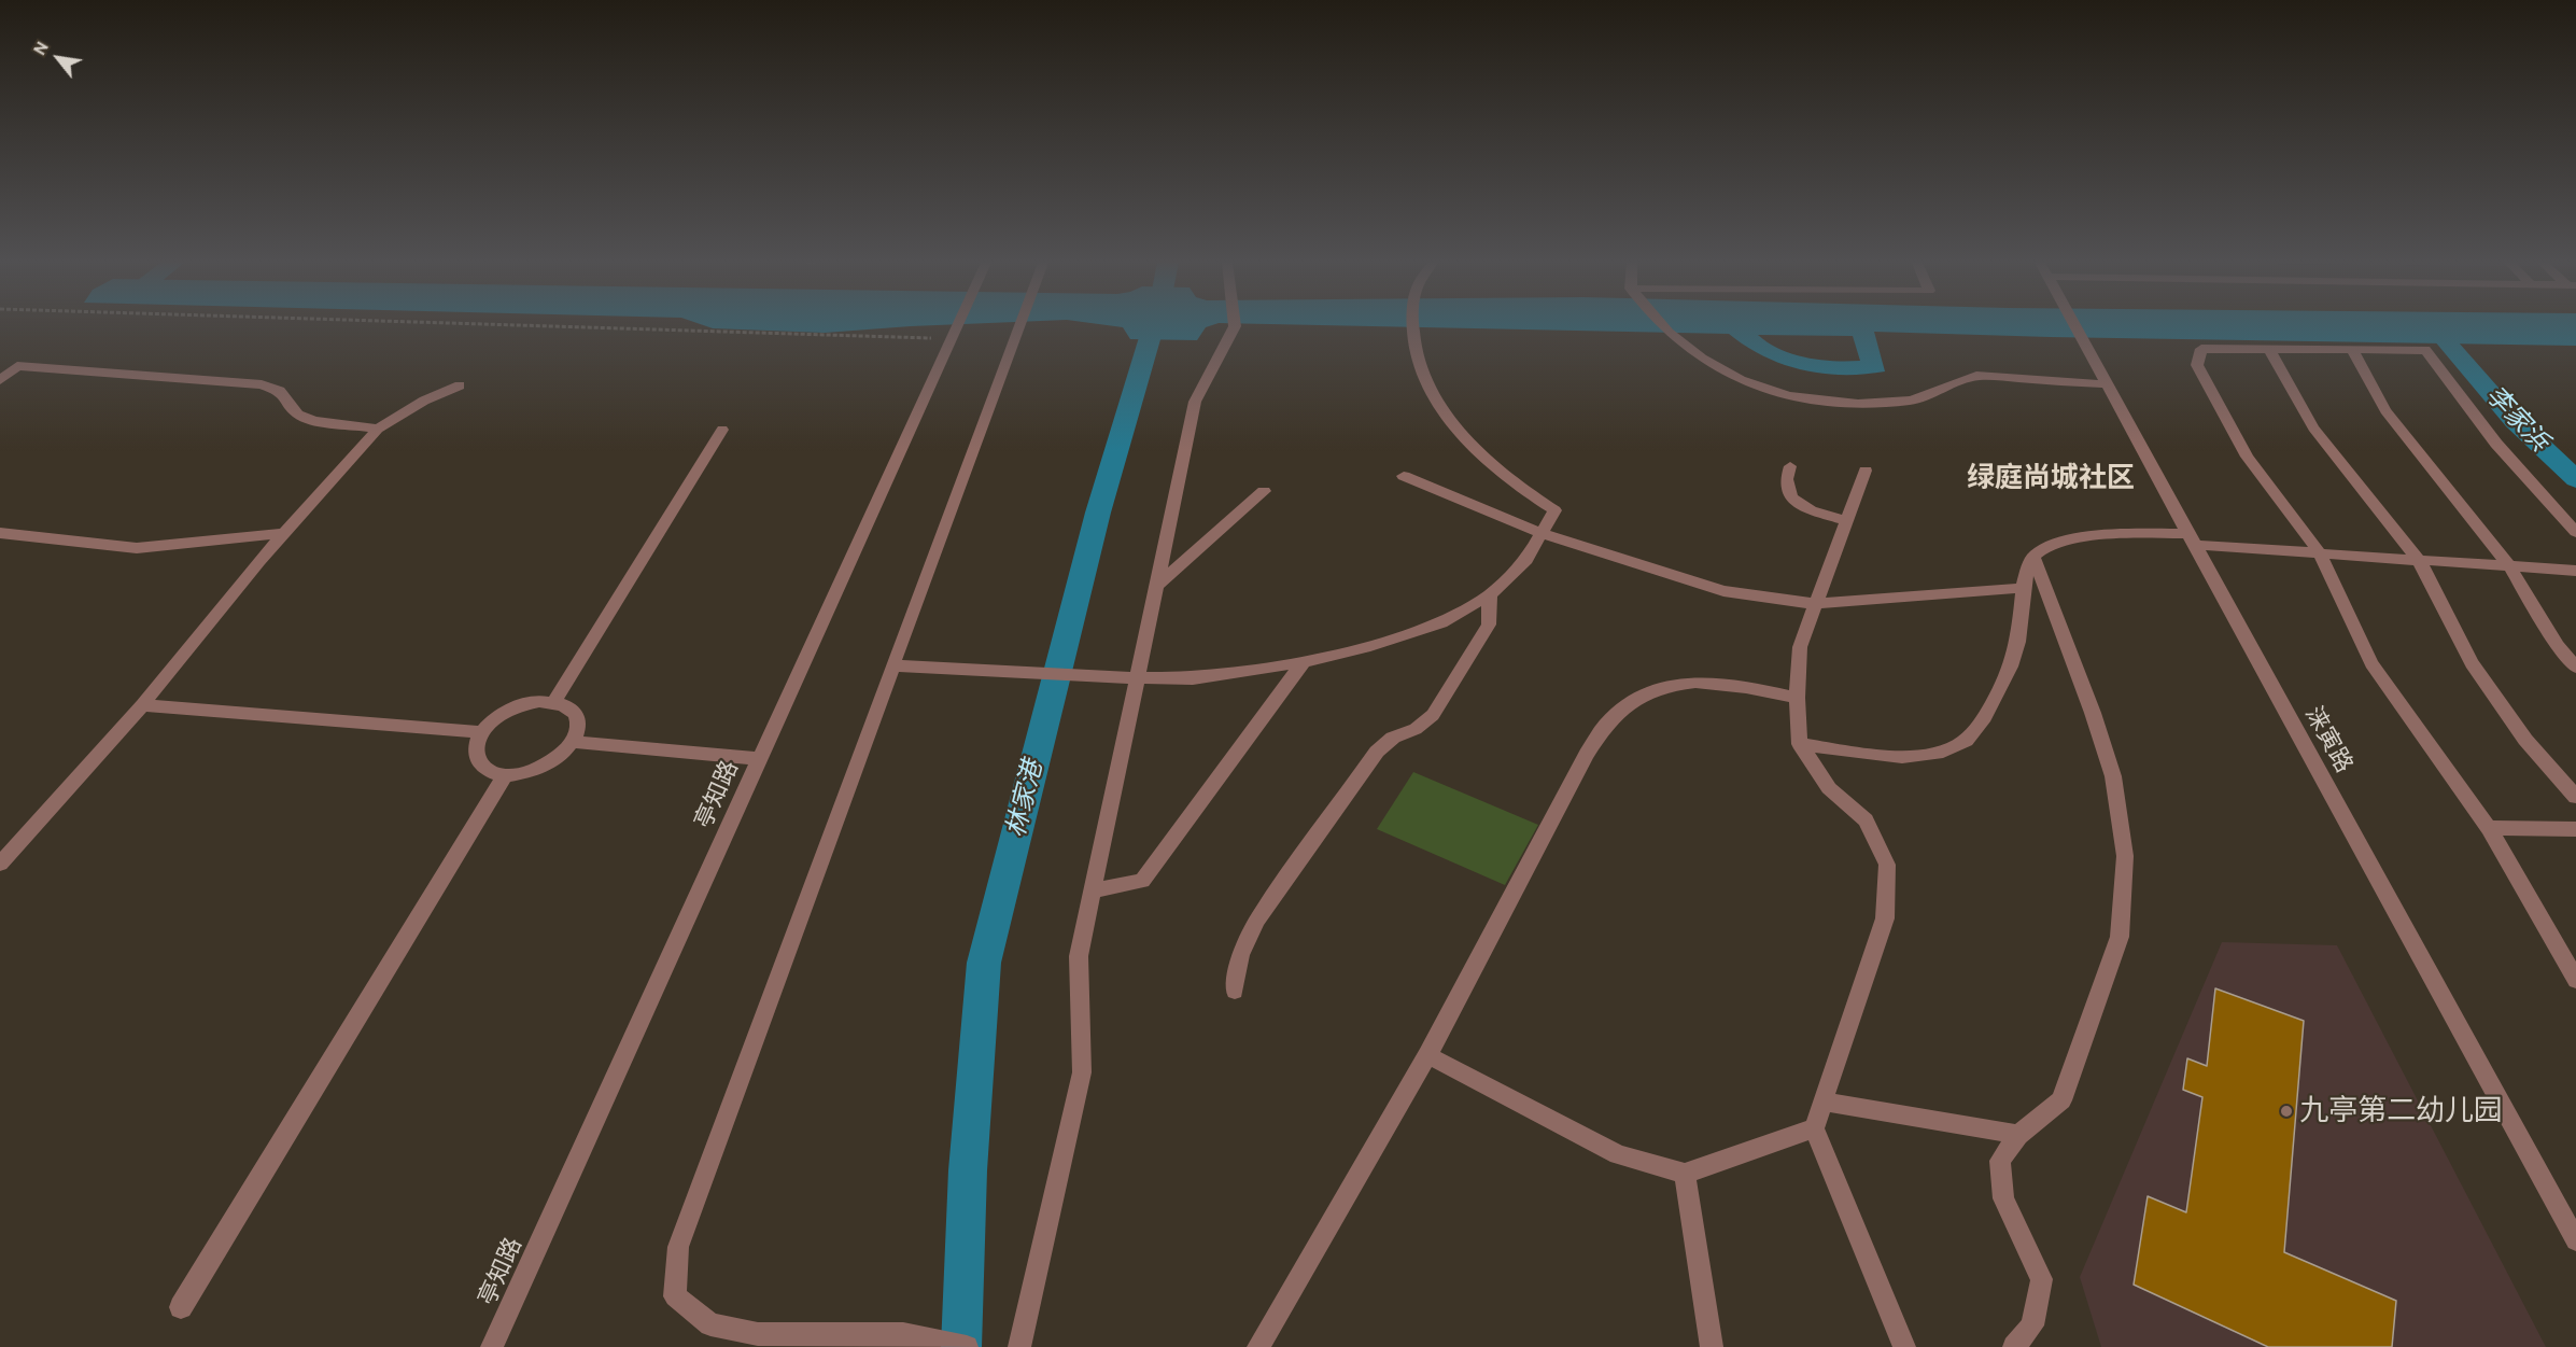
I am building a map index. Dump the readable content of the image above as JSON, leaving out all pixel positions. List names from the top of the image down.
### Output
{
  "streets": {
    "street": ["涞寅路", "亭知路"]
  },
  "districts": ["绿庭尚城社区"],
  "water": ["李家浜", "林家港"],
  "places": ["九亭第二幼儿园"],
  "north": "top left"
}
